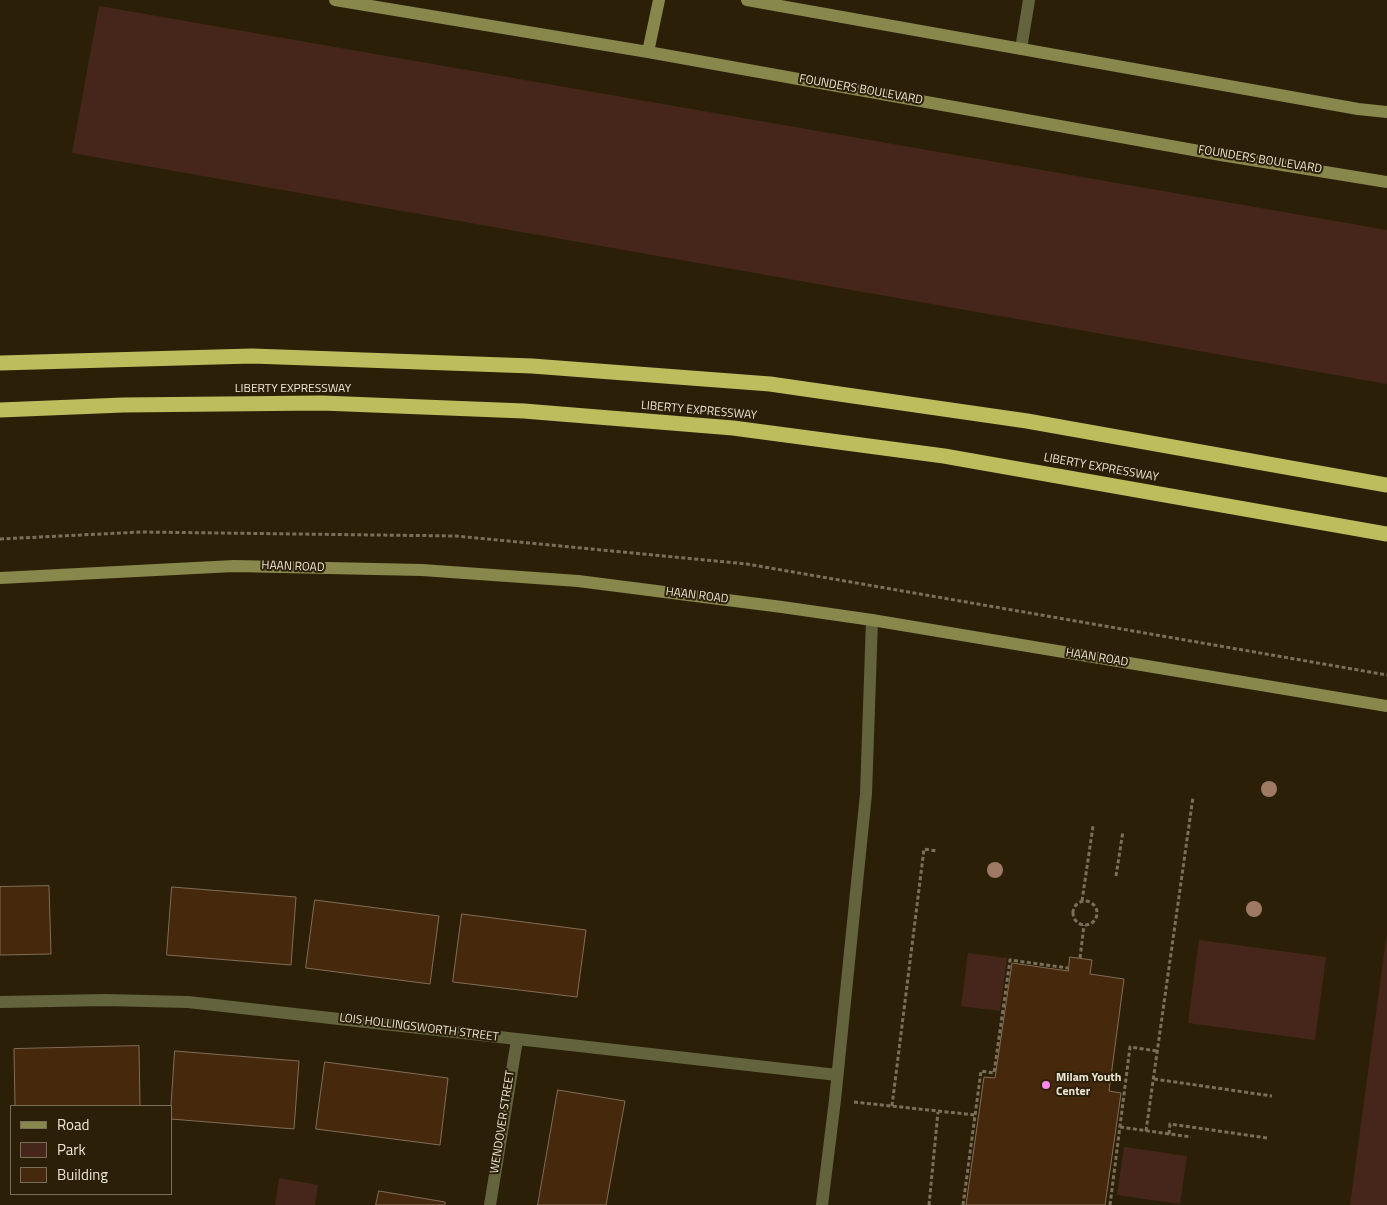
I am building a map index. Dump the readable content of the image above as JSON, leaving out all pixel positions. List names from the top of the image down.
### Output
{
  "streets": {
    "highway": ["LIBERTY EXPRESSWAY"],
    "street": [
      "FOUNDERS BOULEVARD",
      "HAAN ROAD",
      "LOIS HOLLINGSWORTH STREET",
      "WENDOVER STREET"
    ]
  },
  "crossings": [
    ["LOIS HOLLINGSWORTH STREET", "WENDOVER STREET"]
  ],
  "places": ["Milam Youth Center"],
  "legend": ["Road", "Park", "Building"]
}
